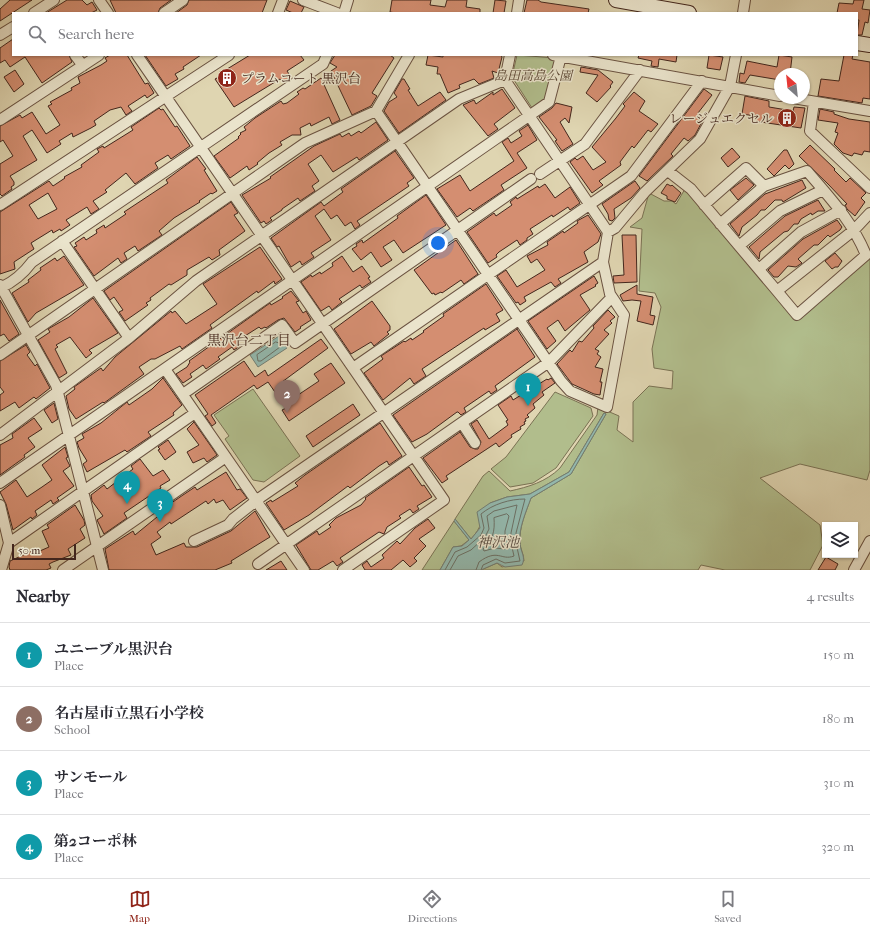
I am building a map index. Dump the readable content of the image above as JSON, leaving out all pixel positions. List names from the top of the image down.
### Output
{
  "districts": ["黒沢台二丁目"],
  "water": ["神沢池"],
  "parks": ["島田高島公園"],
  "places": {
    "building": ["プラムコート 黒沢台", "レージュエクセル"]
  },
  "scale_bar": "50 m",
  "north": "top left",
  "page": {
    "search": "Search here",
    "pins": [
      "1",
      "2",
      "4",
      "3"
    ],
    "scale": "50 m",
    "heading": ["Nearby", "4 results"],
    "list": [
      {
        "mark": "1",
        "name": "ユニーブル黒沢台",
        "note": "Place",
        "value": "150 m"
      },
      {
        "mark": "2",
        "name": "名古屋市立黒石小学校",
        "note": "School",
        "value": "180 m"
      },
      {
        "mark": "3",
        "name": "サンモール",
        "note": "Place",
        "value": "310 m"
      },
      {
        "mark": "4",
        "name": "第2コーポ林",
        "note": "Place",
        "value": "320 m"
      }
    ],
    "nav": ["Map", "Directions", "Saved"]
  }
}
